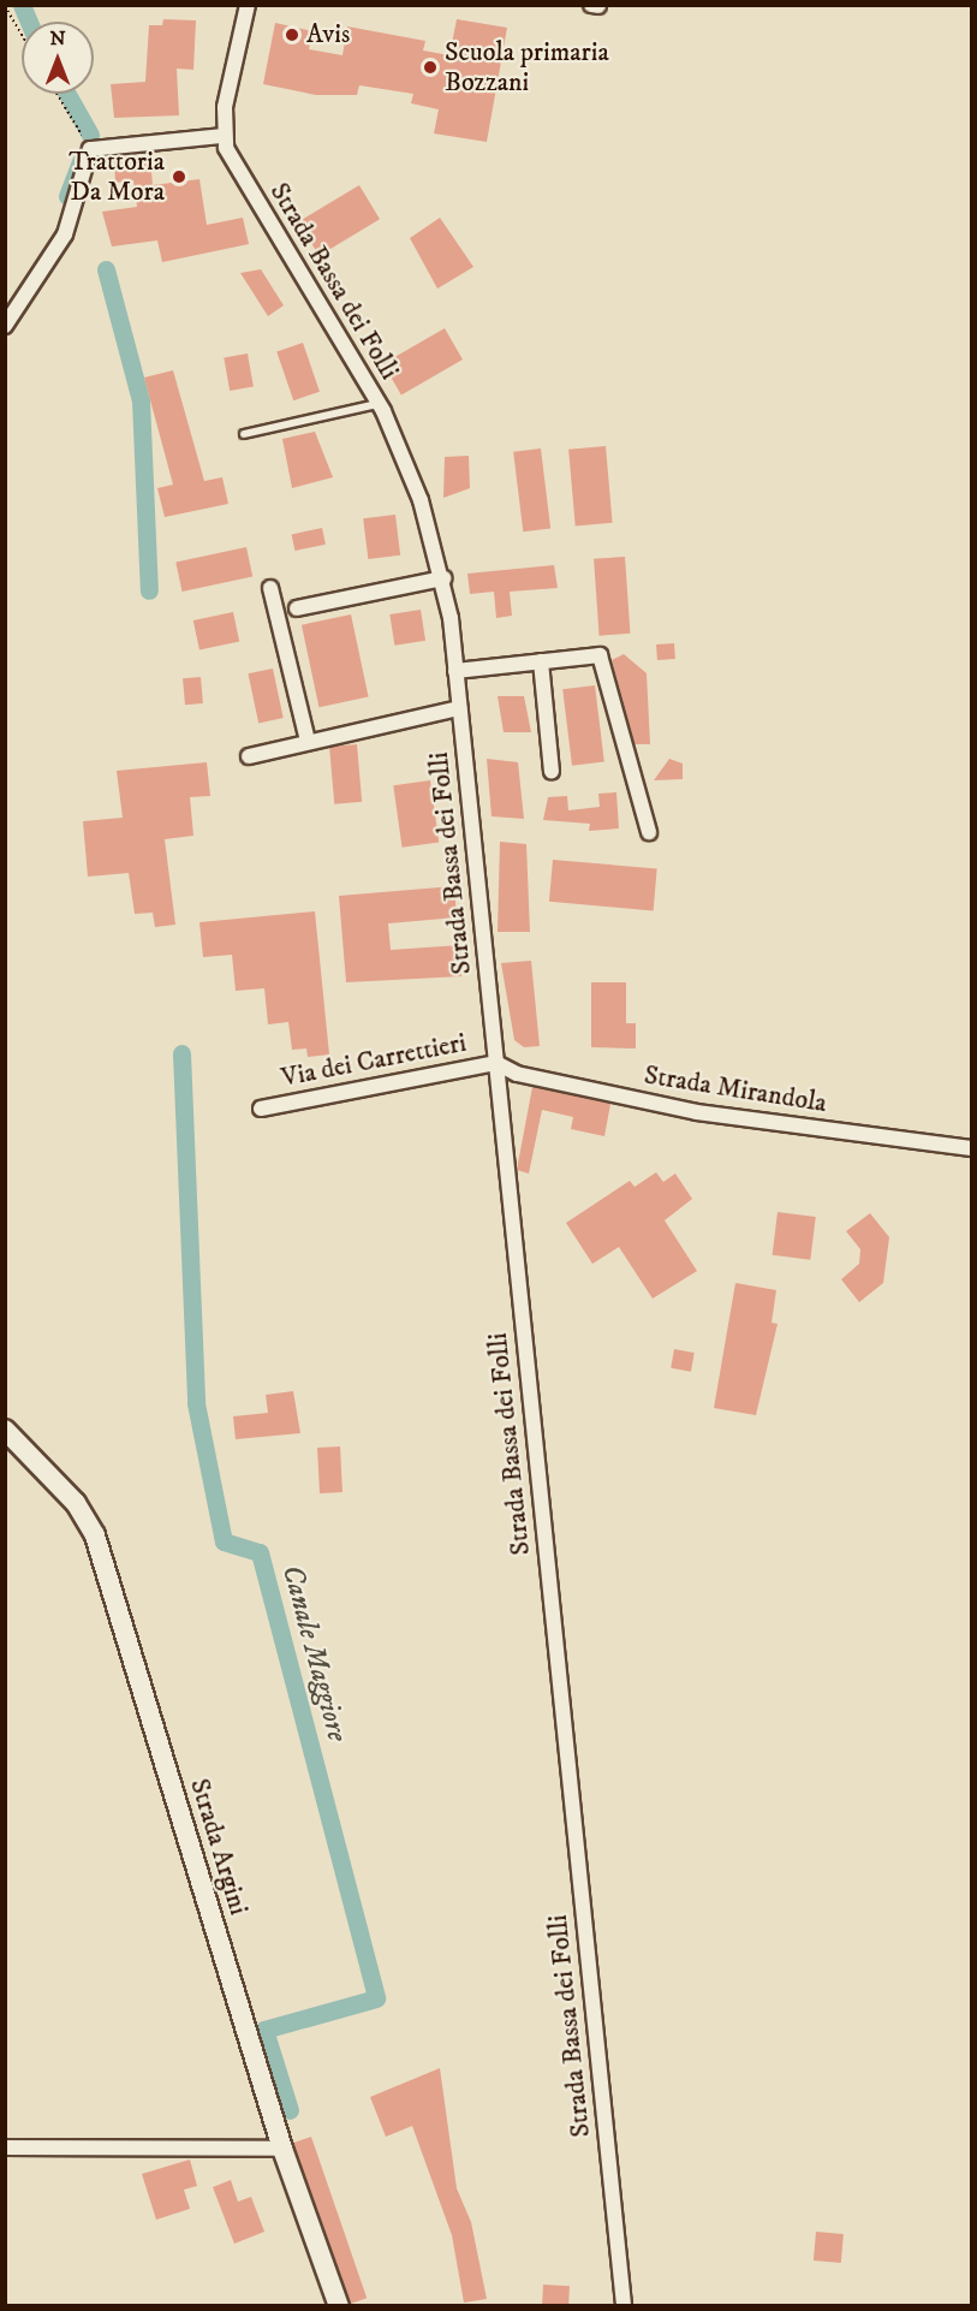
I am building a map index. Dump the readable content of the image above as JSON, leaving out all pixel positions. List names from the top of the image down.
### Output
{
  "streets": {
    "main road": ["Strada Argini"],
    "street": ["Strada Bassa dei Folli", "Via dei Carrettieri", "Strada Mirandola"]
  },
  "crossings": [
    ["Strada Bassa dei Folli", "Via dei Carrettieri"],
    ["Strada Bassa dei Folli", "Strada Mirandola"],
    ["Via dei Carrettieri", "Strada Mirandola"]
  ],
  "water": ["Canale Maggiore"],
  "places": ["Avis", "Scuola primaria Bozzani", "Trattoria Da Mora"],
  "north": "top"
}
